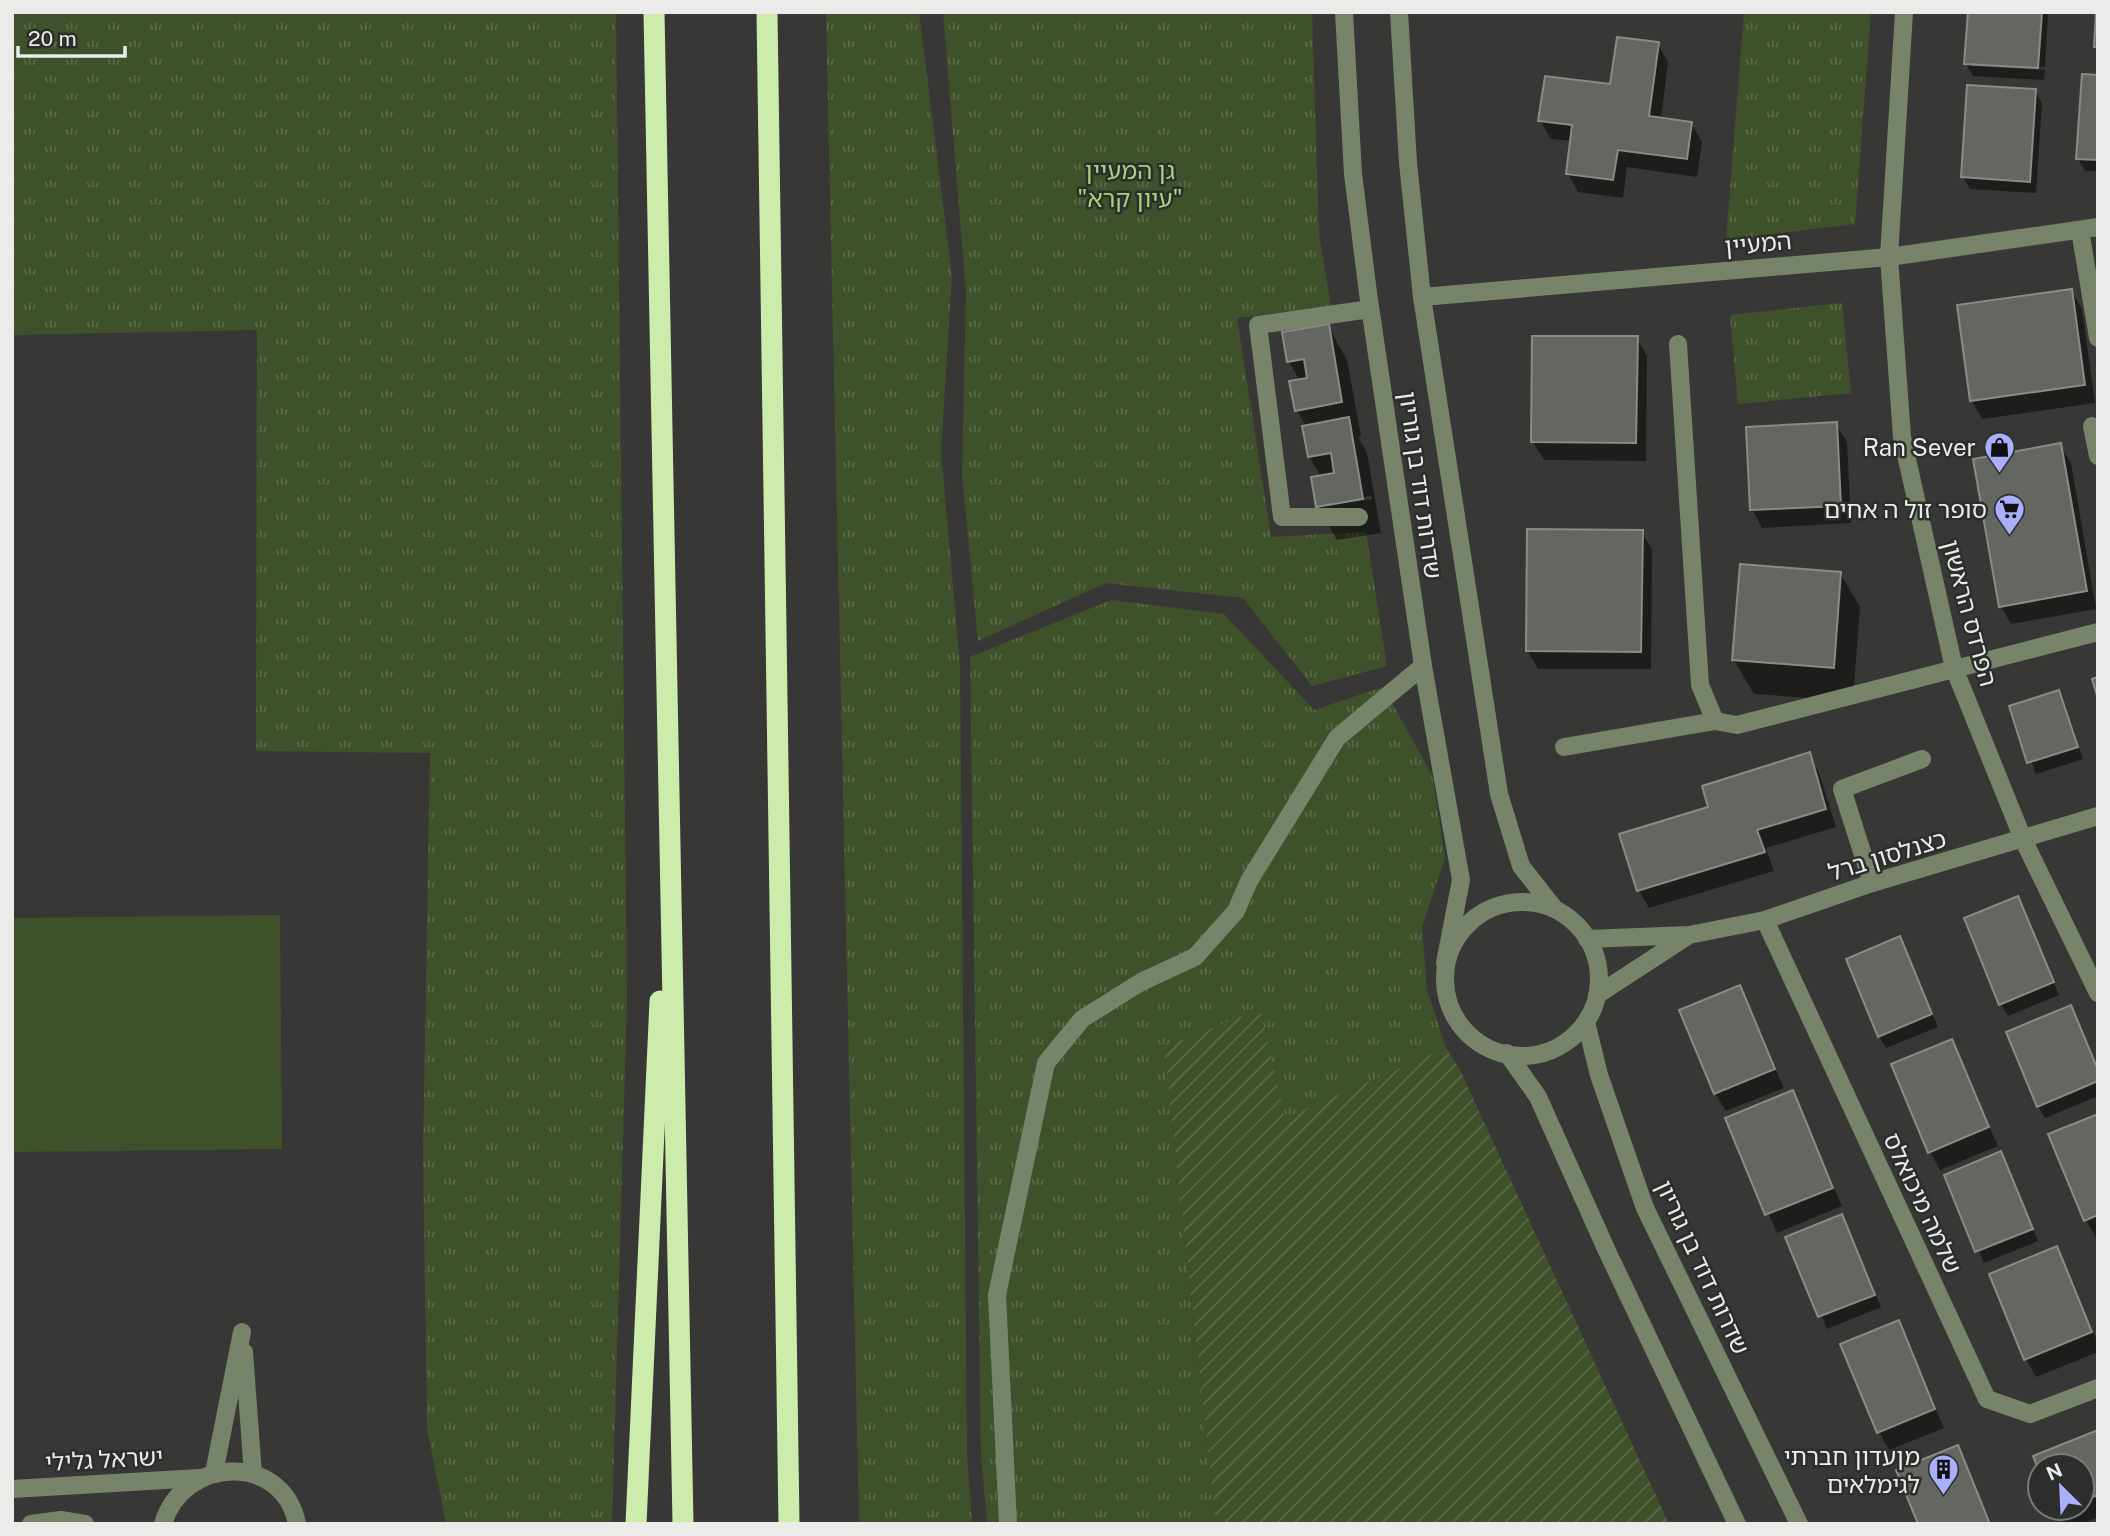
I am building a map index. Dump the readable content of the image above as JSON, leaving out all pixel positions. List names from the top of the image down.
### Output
{
  "streets": {
    "street": [
      "המעיין",
      "שדרות דוד בן גוריון",
      "הפרדס הראשון",
      "כצנלסון ברל",
      "שלמה מיכואלס",
      "ישראל גלילי"
    ]
  },
  "crossings": [
    ["המעיין", "שדרות דוד בן גוריון"],
    ["המעיין", "הפרדס הראשון"],
    ["שדרות דוד בן גוריון", "כצנלסון ברל"],
    ["הפרדס הראשון", "כצנלסון ברל"],
    ["כצנלסון ברל", "שלמה מיכואלס"]
  ],
  "parks": ["גן המעיין \"עיון קרא\""],
  "places": {
    "shop": ["Ran Sever"],
    "supermarket": ["סופר זול ה אחים"],
    "building": ["מןעדון חברתי לגימלאים"]
  },
  "scale_bar": "20 m",
  "north": "top left"
}
